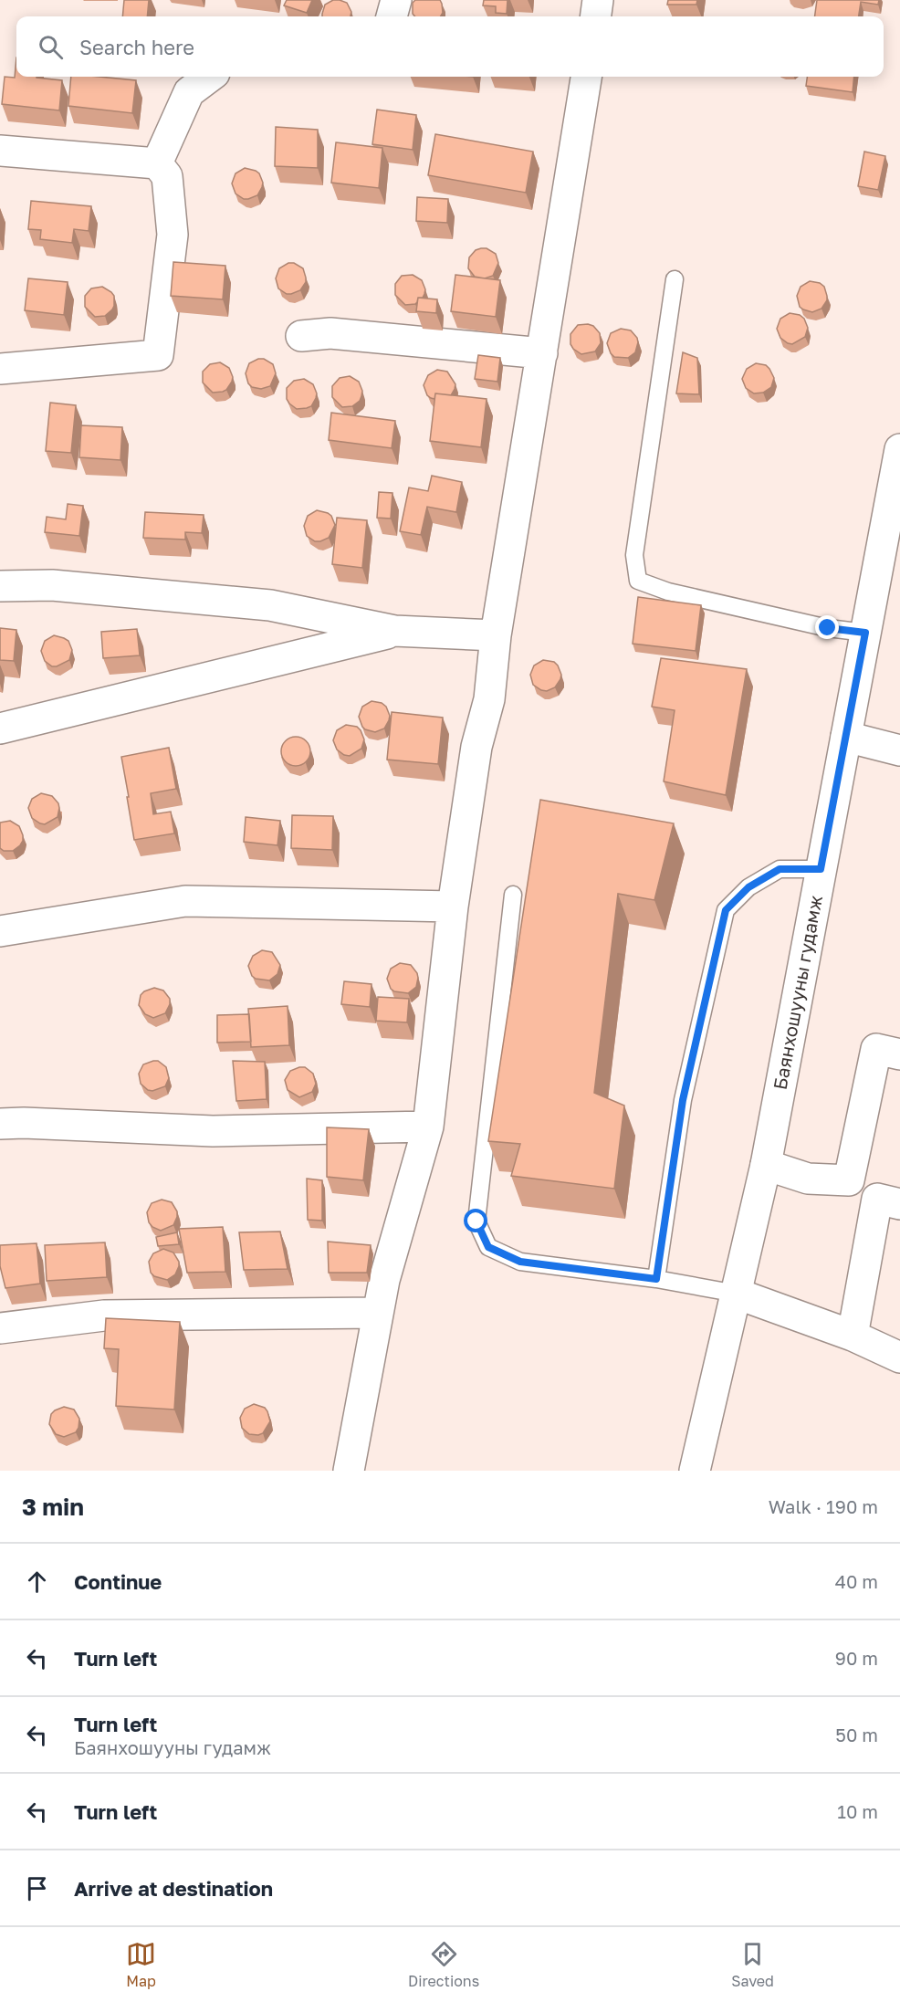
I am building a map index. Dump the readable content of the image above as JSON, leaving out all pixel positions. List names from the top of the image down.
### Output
{
  "streets": {
    "street": ["Баянхошууны гудамж"]
  },
  "page": {
    "search": "Search here",
    "heading": ["3 min", "Walk · 190 m"],
    "list": [
      ["Continue", "40 m"],
      ["Turn left", "90 m"],
      ["Turn left", "Баянхошууны гудамж", "50 m"],
      ["Turn left", "10 m"],
      "Arrive at destination"
    ],
    "nav": ["Map", "Directions", "Saved"]
  }
}
